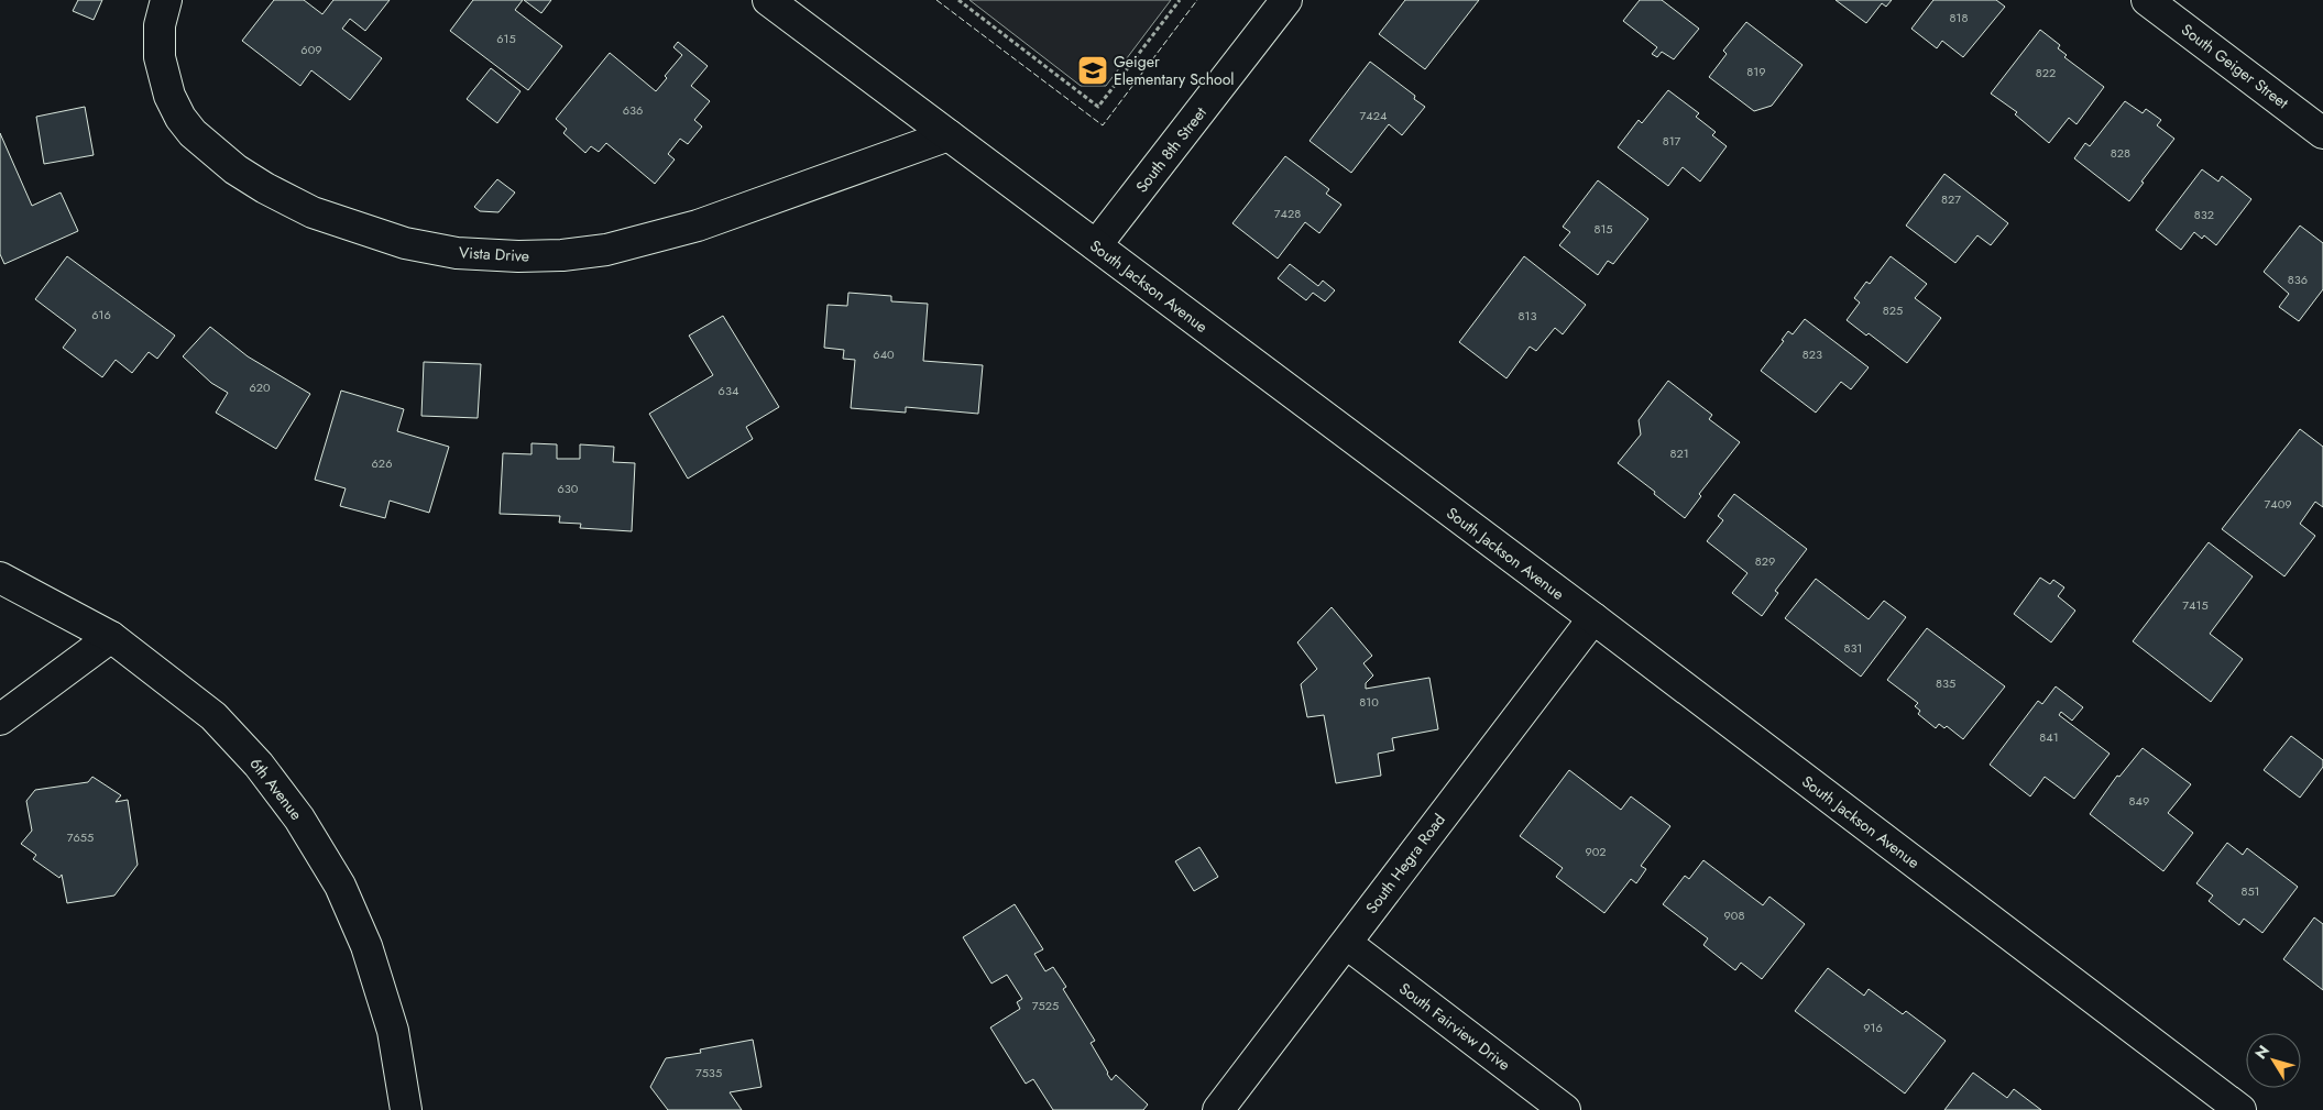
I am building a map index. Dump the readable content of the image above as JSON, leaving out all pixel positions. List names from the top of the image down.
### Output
{
  "streets": {
    "street": [
      "South Geiger Street",
      "South 8th Street",
      "Vista Drive",
      "South Jackson Avenue",
      "6th Avenue",
      "South Hegra Road",
      "South Fairview Drive"
    ]
  },
  "crossings": [
    ["South 8th Street", "South Jackson Avenue"],
    ["Vista Drive", "South Jackson Avenue"],
    ["South Jackson Avenue", "South Hegra Road"],
    ["South Hegra Road", "South Fairview Drive"]
  ],
  "places": {
    "school or university": ["Geiger Elementary School"]
  },
  "house_numbers": [
    "818",
    "615",
    "609",
    "819",
    "822",
    "636",
    "7424",
    "817",
    "828",
    "827",
    "7428",
    "832",
    "815",
    "836",
    "825",
    "616",
    "813",
    "640",
    "823",
    "620",
    "634",
    "821",
    "626",
    "630",
    "7409",
    "829",
    "7415",
    "831",
    "835",
    "810",
    "841",
    "849",
    "7655",
    "902",
    "851",
    "908",
    "7525",
    "916",
    "7535"
  ],
  "north": "top left"
}
